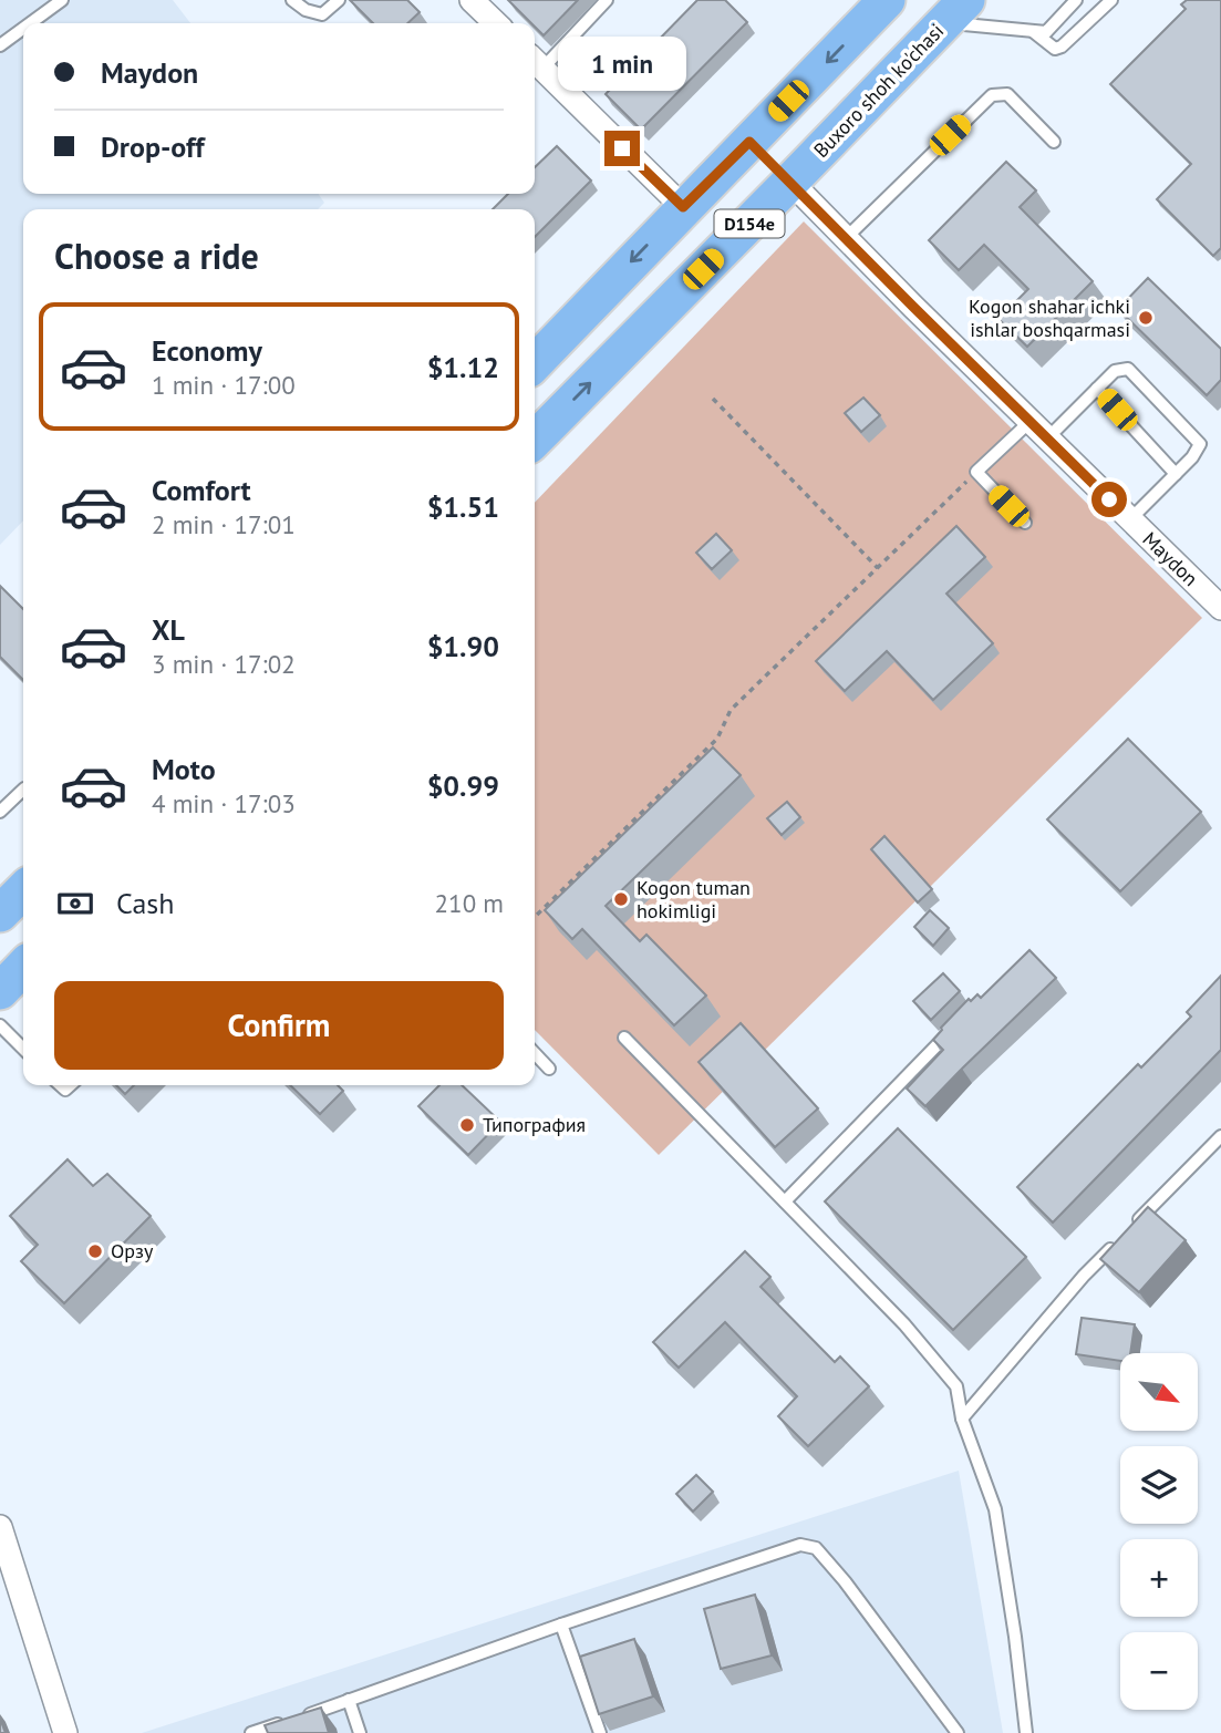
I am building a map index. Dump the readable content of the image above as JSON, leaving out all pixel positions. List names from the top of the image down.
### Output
{
  "streets": {
    "main road": ["Buxoro shoh ko'chasi", "D154e"],
    "street": ["Maydon"]
  },
  "crossings": [
    ["Buxoro shoh ko'chasi", "Maydon"]
  ],
  "places": [
    "Kogon shahar ichki ishlar boshqarmasi",
    "Kogon tuman hokimligi",
    "Типография",
    "Орзу"
  ],
  "north": "bottom right",
  "page": {
    "banner": ["Maydon", "Drop-off"],
    "bubble": "1 min",
    "heading": "Choose a ride",
    "list": [
      {
        "name": "Economy",
        "note": "1 min · 17:00",
        "value": "$1.12"
      },
      {
        "name": "Comfort",
        "note": "2 min · 17:01",
        "value": "$1.51"
      },
      {
        "name": "XL",
        "note": "3 min · 17:02",
        "value": "$1.90"
      },
      {
        "name": "Moto",
        "note": "4 min · 17:03",
        "value": "$0.99"
      }
    ],
    "pay": ["Cash", "210 m"],
    "buttons": "Confirm",
    "map_buttons": ["+", "−"]
  }
}
